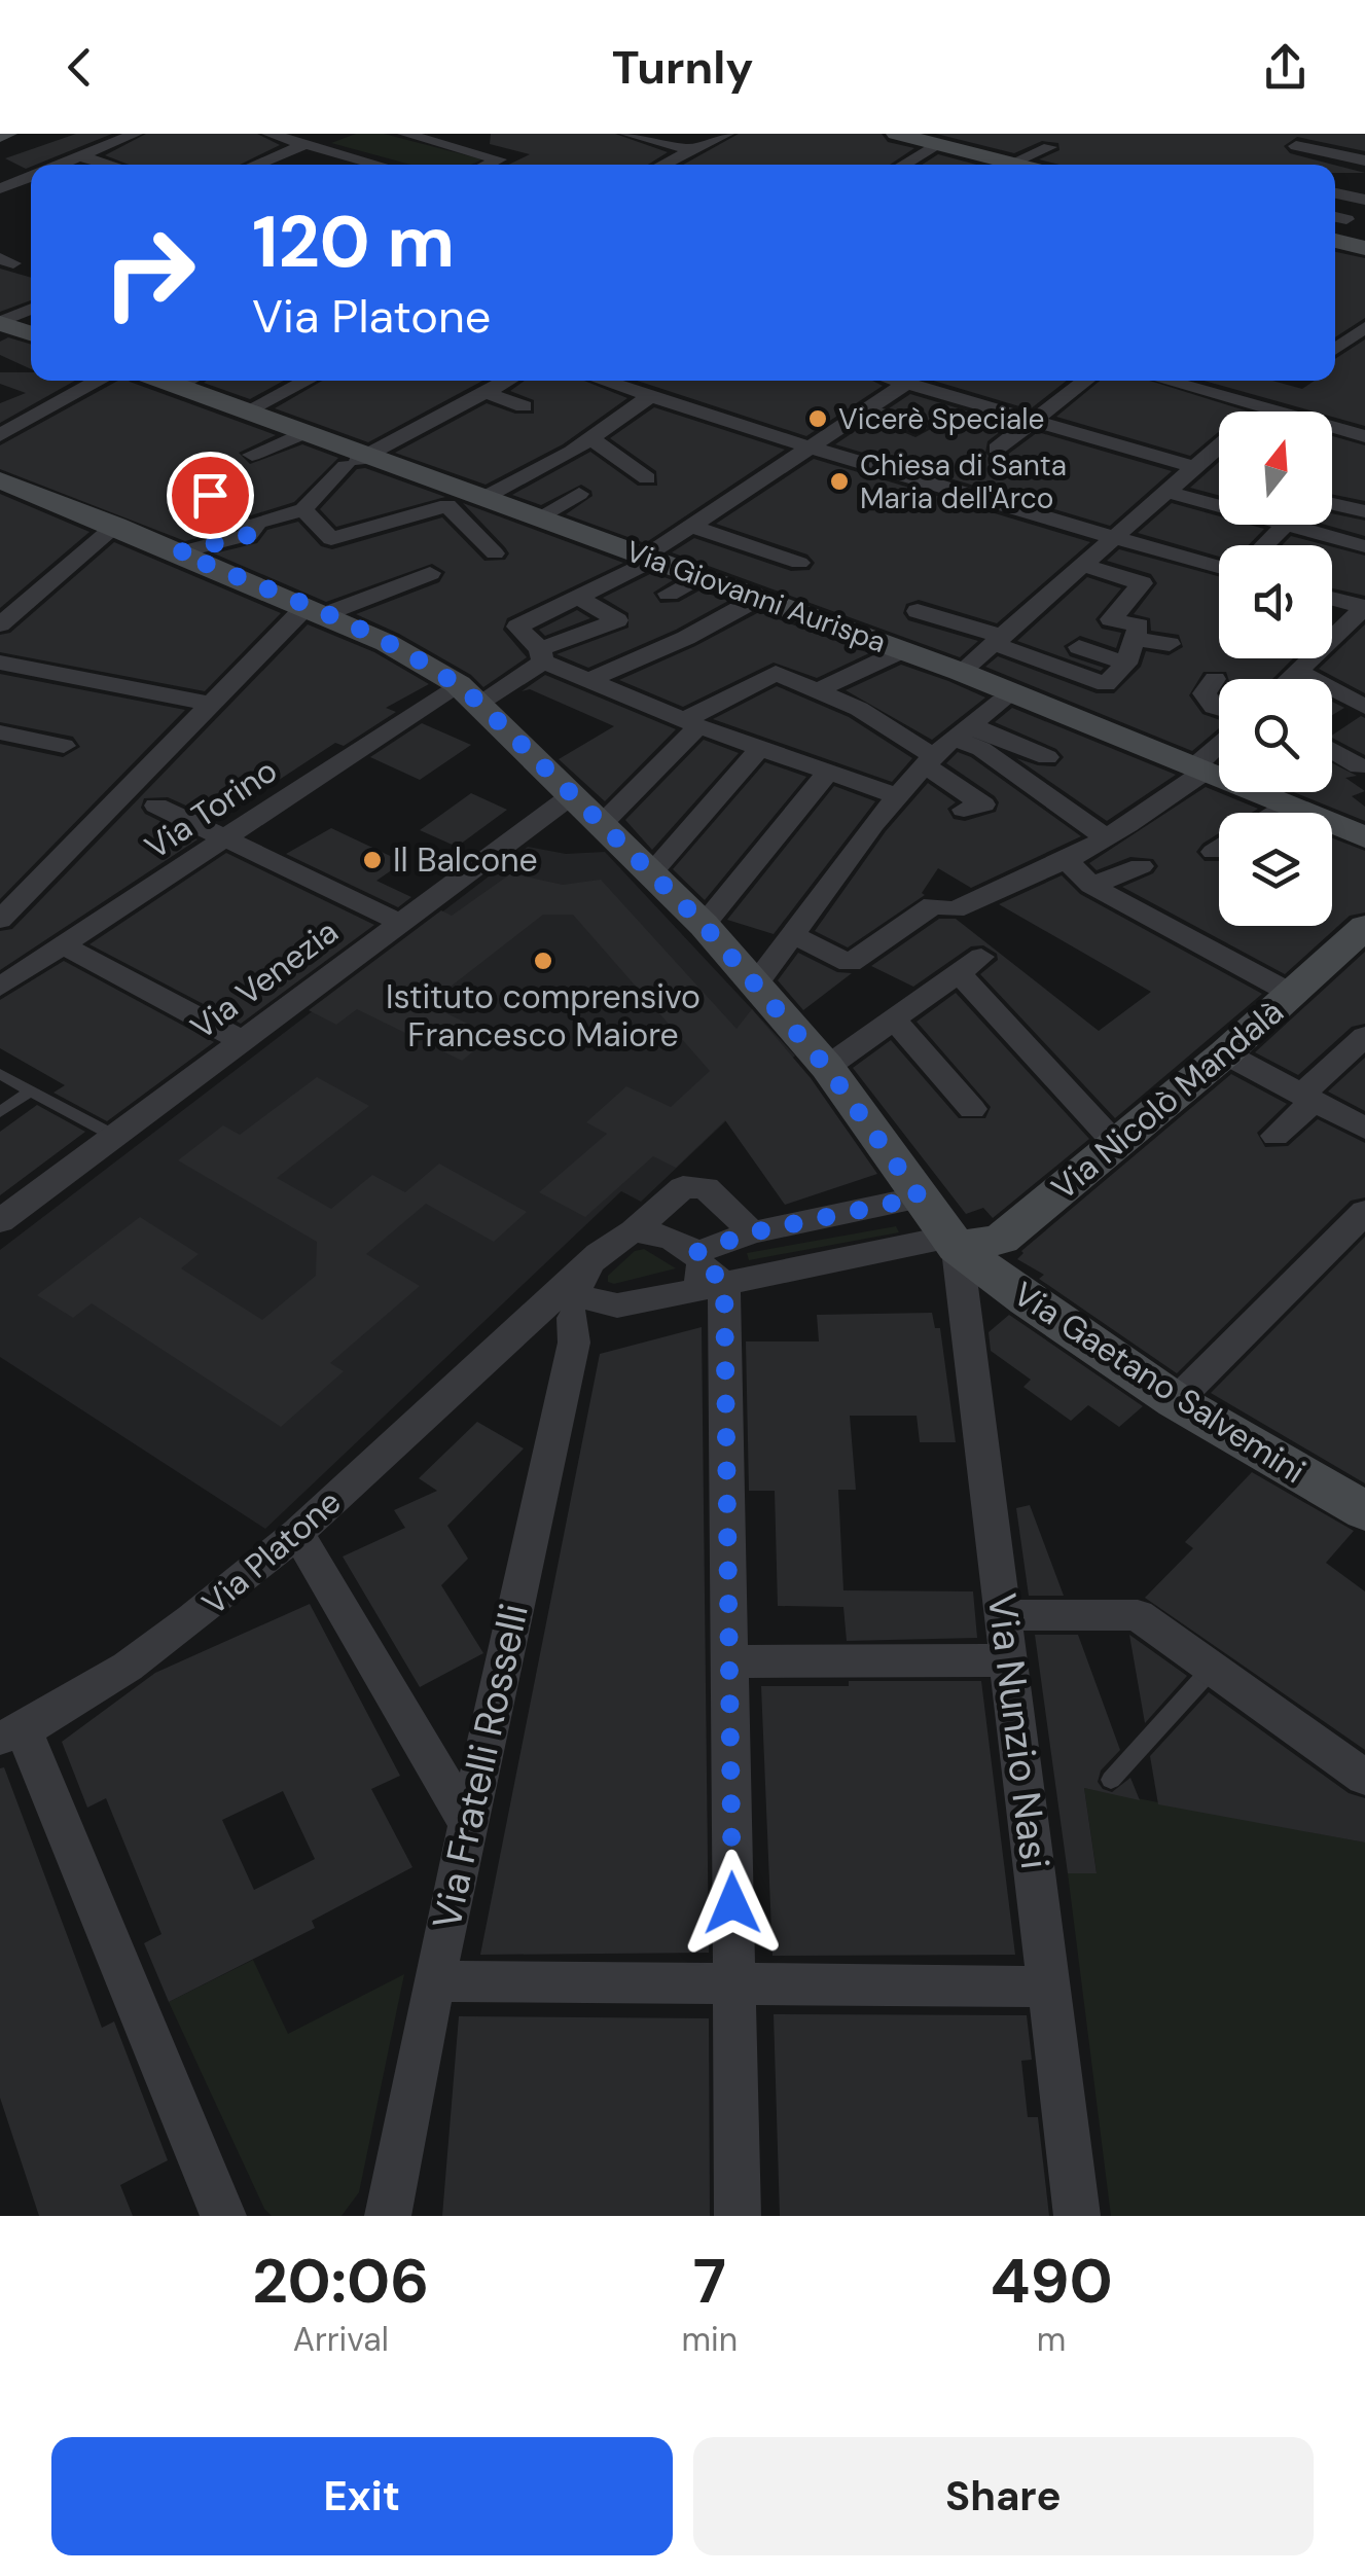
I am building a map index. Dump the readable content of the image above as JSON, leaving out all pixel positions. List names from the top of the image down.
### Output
{
  "streets": {
    "main road": ["Via Giovanni Aurispa", "Via Nicolò Mandalà", "Via Gaetano Salvemini"],
    "street": [
      "Via Torino",
      "Via Venezia",
      "Via Platone",
      "Via Nunzio Nasi",
      "Via Fratelli Rosselli"
    ]
  },
  "crossings": [
    ["Via Torino", "Via Gaetano Salvemini"],
    ["Via Venezia", "Via Gaetano Salvemini"],
    ["Via Nicolò Mandalà", "Via Gaetano Salvemini"],
    ["Via Nicolò Mandalà", "Via Nunzio Nasi"],
    ["Via Gaetano Salvemini", "Via Nunzio Nasi"]
  ],
  "places": [
    "Vicerè Speciale",
    "Chiesa di Santa Maria dell'Arco",
    "Il Balcone",
    "Istituto comprensivo Francesco Maiore"
  ],
  "north": "top",
  "page": {
    "header": "Turnly",
    "turn": ["120 m", "Via Platone"],
    "eta": [
      "20:06",
      "Arrival",
      "7",
      "min",
      "490",
      "m"
    ],
    "buttons": ["Exit", "Share"]
  }
}
